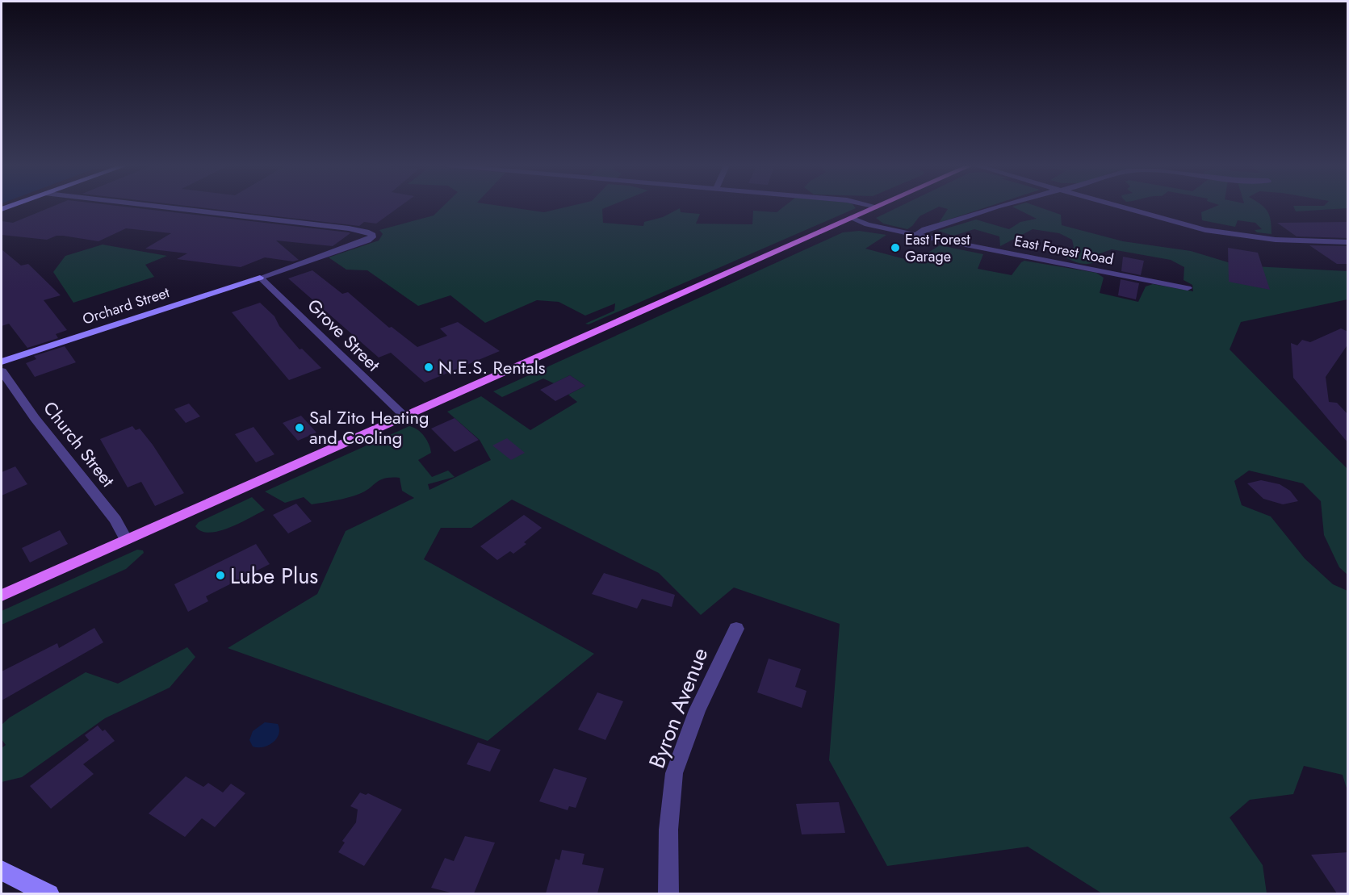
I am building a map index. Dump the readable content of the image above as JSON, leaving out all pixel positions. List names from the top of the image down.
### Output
{
  "streets": {
    "street": [
      "East Forest Road",
      "Orchard Street",
      "Grove Street",
      "Church Street",
      "Byron Avenue"
    ]
  },
  "crossings": [
    ["Orchard Street", "Grove Street"]
  ],
  "places": [
    "East Forest Garage",
    "N.E.S. Rentals",
    "Sal Zito Heating and Cooling",
    "Lube Plus"
  ]
}
